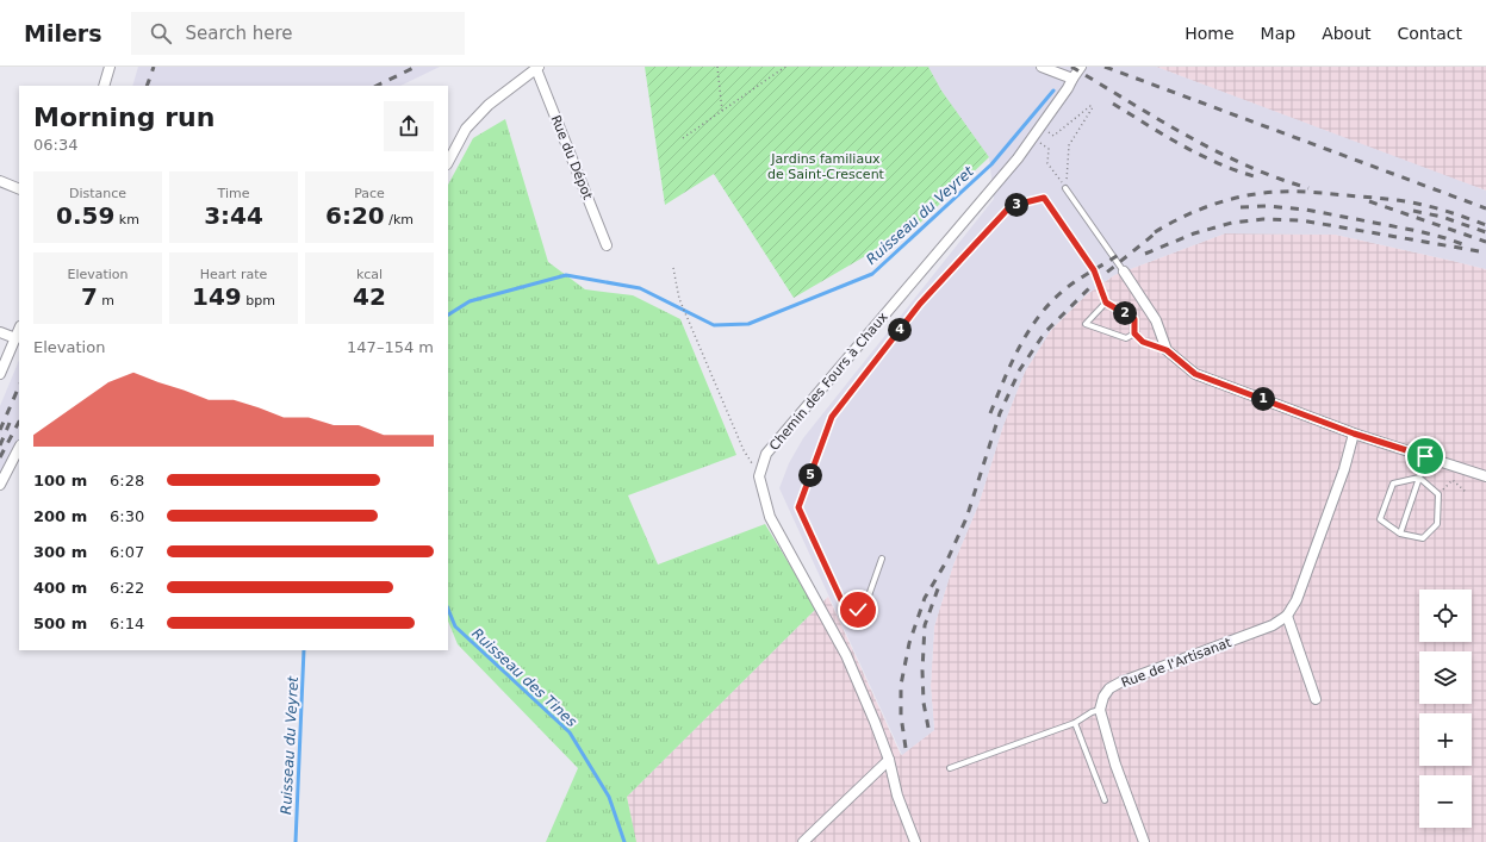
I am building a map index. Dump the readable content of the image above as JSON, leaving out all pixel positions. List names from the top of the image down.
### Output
{
  "streets": {
    "street": ["Rue du Dépot", "Chemin des Fours à Chaux", "Rue de l'Artisanat"]
  },
  "water": ["Ruisseau du Veyret", "Ruisseau des Tines"],
  "parks": ["Jardins familiaux de Saint-Crescent"],
  "page": {
    "header": "Milers",
    "search": "Search here",
    "nav": [
      "Home",
      "Map",
      "About",
      "Contact"
    ],
    "heading": ["Morning run", "06:34"],
    "stats": [
      ["Distance", "0.59 km"],
      ["Time", "3:44"],
      ["Pace", "6:20 /km"],
      ["Elevation", "7 m"],
      ["Heart rate", "149 bpm"],
      ["kcal", "42"]
    ],
    "pins": [
      "3",
      "2",
      "4",
      "1",
      "5"
    ],
    "chart": ["Elevation", "147–154 m"],
    "list": [
      {
        "name": "100 m",
        "note": "6:28"
      },
      {
        "name": "200 m",
        "note": "6:30"
      },
      {
        "name": "300 m",
        "note": "6:07"
      },
      {
        "name": "400 m",
        "note": "6:22"
      },
      {
        "name": "500 m",
        "note": "6:14"
      }
    ],
    "map_buttons": ["+", "−"]
  }
}
